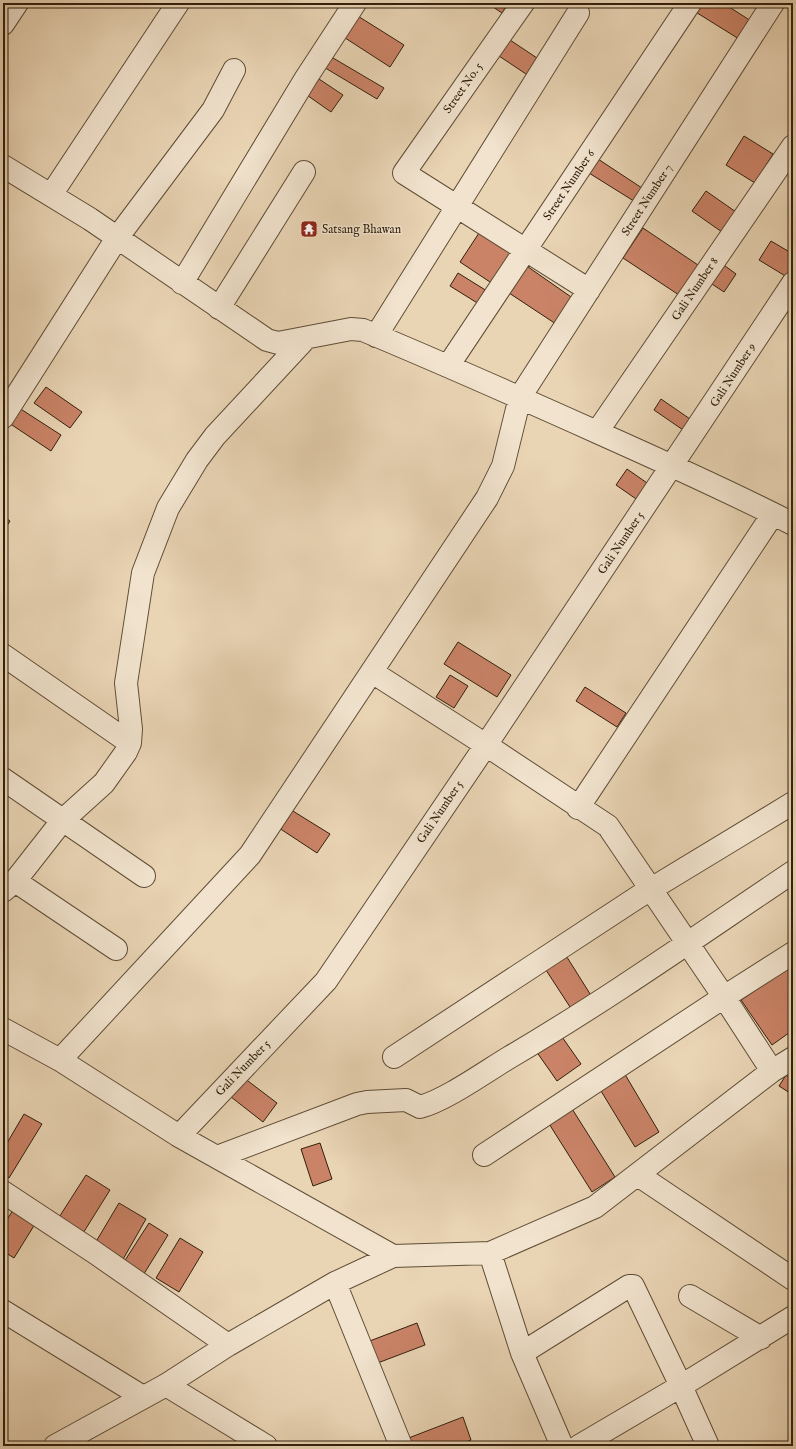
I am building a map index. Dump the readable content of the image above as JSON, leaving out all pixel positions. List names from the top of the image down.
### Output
{
  "streets": {
    "street": [
      "Street No. 5",
      "Street Number 6",
      "Street Number 7",
      "Gali Number 8",
      "Gali Number 9",
      "Gali Number 5"
    ]
  },
  "crossings": [
    ["Gali Number 9", "Gali Number 5"]
  ],
  "places": {
    "temple": ["Satsang Bhawan"]
  }
}
